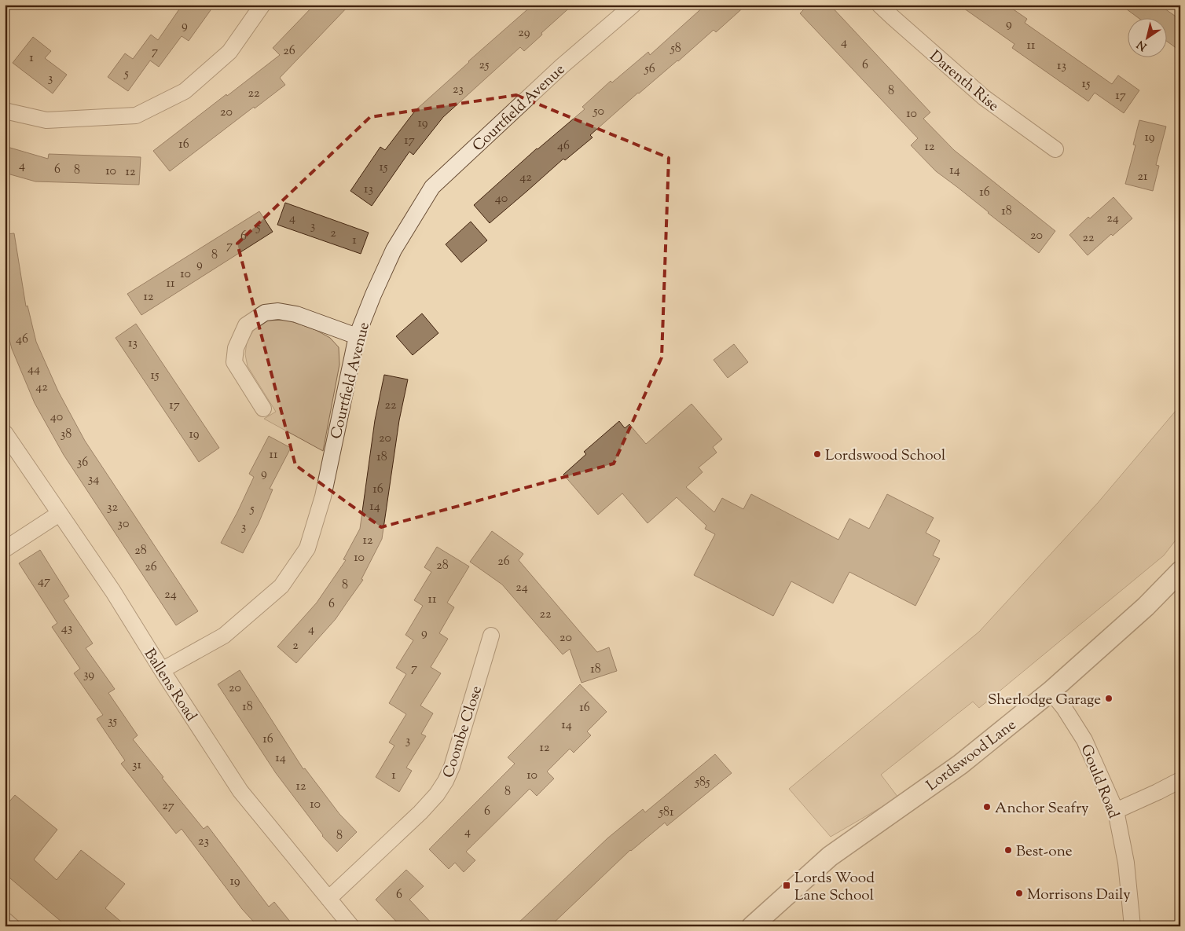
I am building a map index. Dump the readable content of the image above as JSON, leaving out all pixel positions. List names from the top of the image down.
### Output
{
  "streets": {
    "street": [
      "Darenth Rise",
      "Courtfield Avenue",
      "Ballens Road",
      "Coombe Close",
      "Lordswood Lane",
      "Gould Road"
    ]
  },
  "crossings": [
    ["Courtfield Avenue", "Ballens Road"],
    ["Ballens Road", "Coombe Close"],
    ["Lordswood Lane", "Gould Road"]
  ],
  "places": {
    "other": [
      "Lordswood School",
      "Sherlodge Garage",
      "Anchor Seafry",
      "Best-one",
      "Morrisons Daily"
    ],
    "transit": ["Lords Wood Lane School"]
  },
  "house_numbers": [
    "9",
    "9",
    "29",
    "4",
    "11",
    "58",
    "26",
    "7",
    "1",
    "25",
    "6",
    "13",
    "56",
    "5",
    "3",
    "15",
    "23",
    "8",
    "22",
    "17",
    "50",
    "20",
    "10",
    "19",
    "19",
    "17",
    "16",
    "46",
    "12",
    "4",
    "15",
    "6",
    "8",
    "14",
    "10",
    "12",
    "21",
    "42",
    "13",
    "16",
    "40",
    "18",
    "4",
    "24",
    "3",
    "5",
    "2",
    "20",
    "6",
    "22",
    "1",
    "7",
    "8",
    "9",
    "10",
    "11",
    "12",
    "46",
    "13",
    "44",
    "15",
    "42",
    "17",
    "22",
    "40",
    "38",
    "19",
    "20",
    "11",
    "18",
    "36",
    "9",
    "34",
    "16",
    "14",
    "32",
    "5",
    "30",
    "3",
    "12",
    "28",
    "10",
    "26",
    "28",
    "26",
    "47",
    "8",
    "24",
    "24",
    "11",
    "6",
    "22",
    "43",
    "4",
    "9",
    "20",
    "2",
    "7",
    "18",
    "39",
    "20",
    "18",
    "16",
    "35",
    "14",
    "16",
    "3",
    "12",
    "14",
    "31",
    "1",
    "10",
    "585",
    "12",
    "8",
    "10",
    "27",
    "6",
    "581",
    "4",
    "8",
    "23",
    "19",
    "6"
  ],
  "north": "bottom left"
}
